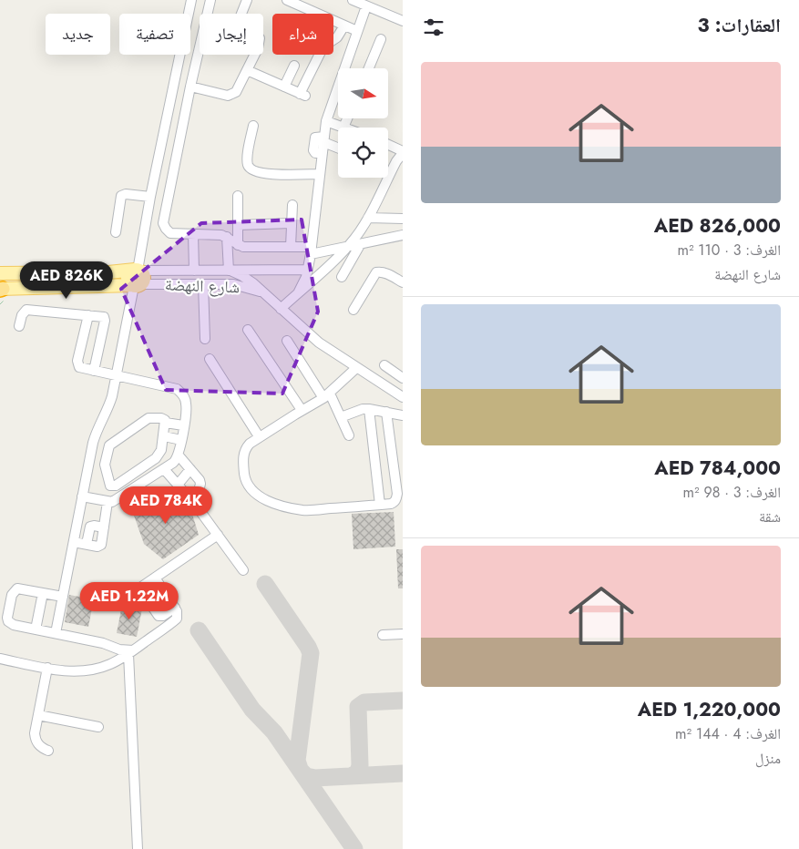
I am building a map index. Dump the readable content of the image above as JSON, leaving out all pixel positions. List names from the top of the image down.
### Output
{
  "streets": {
    "main road": ["شارع النهضة"]
  },
  "north": "right",
  "page": {
    "heading": "العقارات: 3",
    "chip": [
      "شراء",
      "إيجار",
      "تصفية",
      "جديد"
    ],
    "list": [
      {
        "name": "AED 826,000",
        "note": "الغرف: 3 · 110 m² · شارع النهضة"
      },
      {
        "name": "AED 784,000",
        "note": "الغرف: 3 · 98 m² · شقة"
      },
      {
        "name": "AED 1,220,000",
        "note": "الغرف: 4 · 144 m² · منزل"
      }
    ],
    "price": ["AED 826K", "AED 784K", "AED 1.22M"]
  }
}
